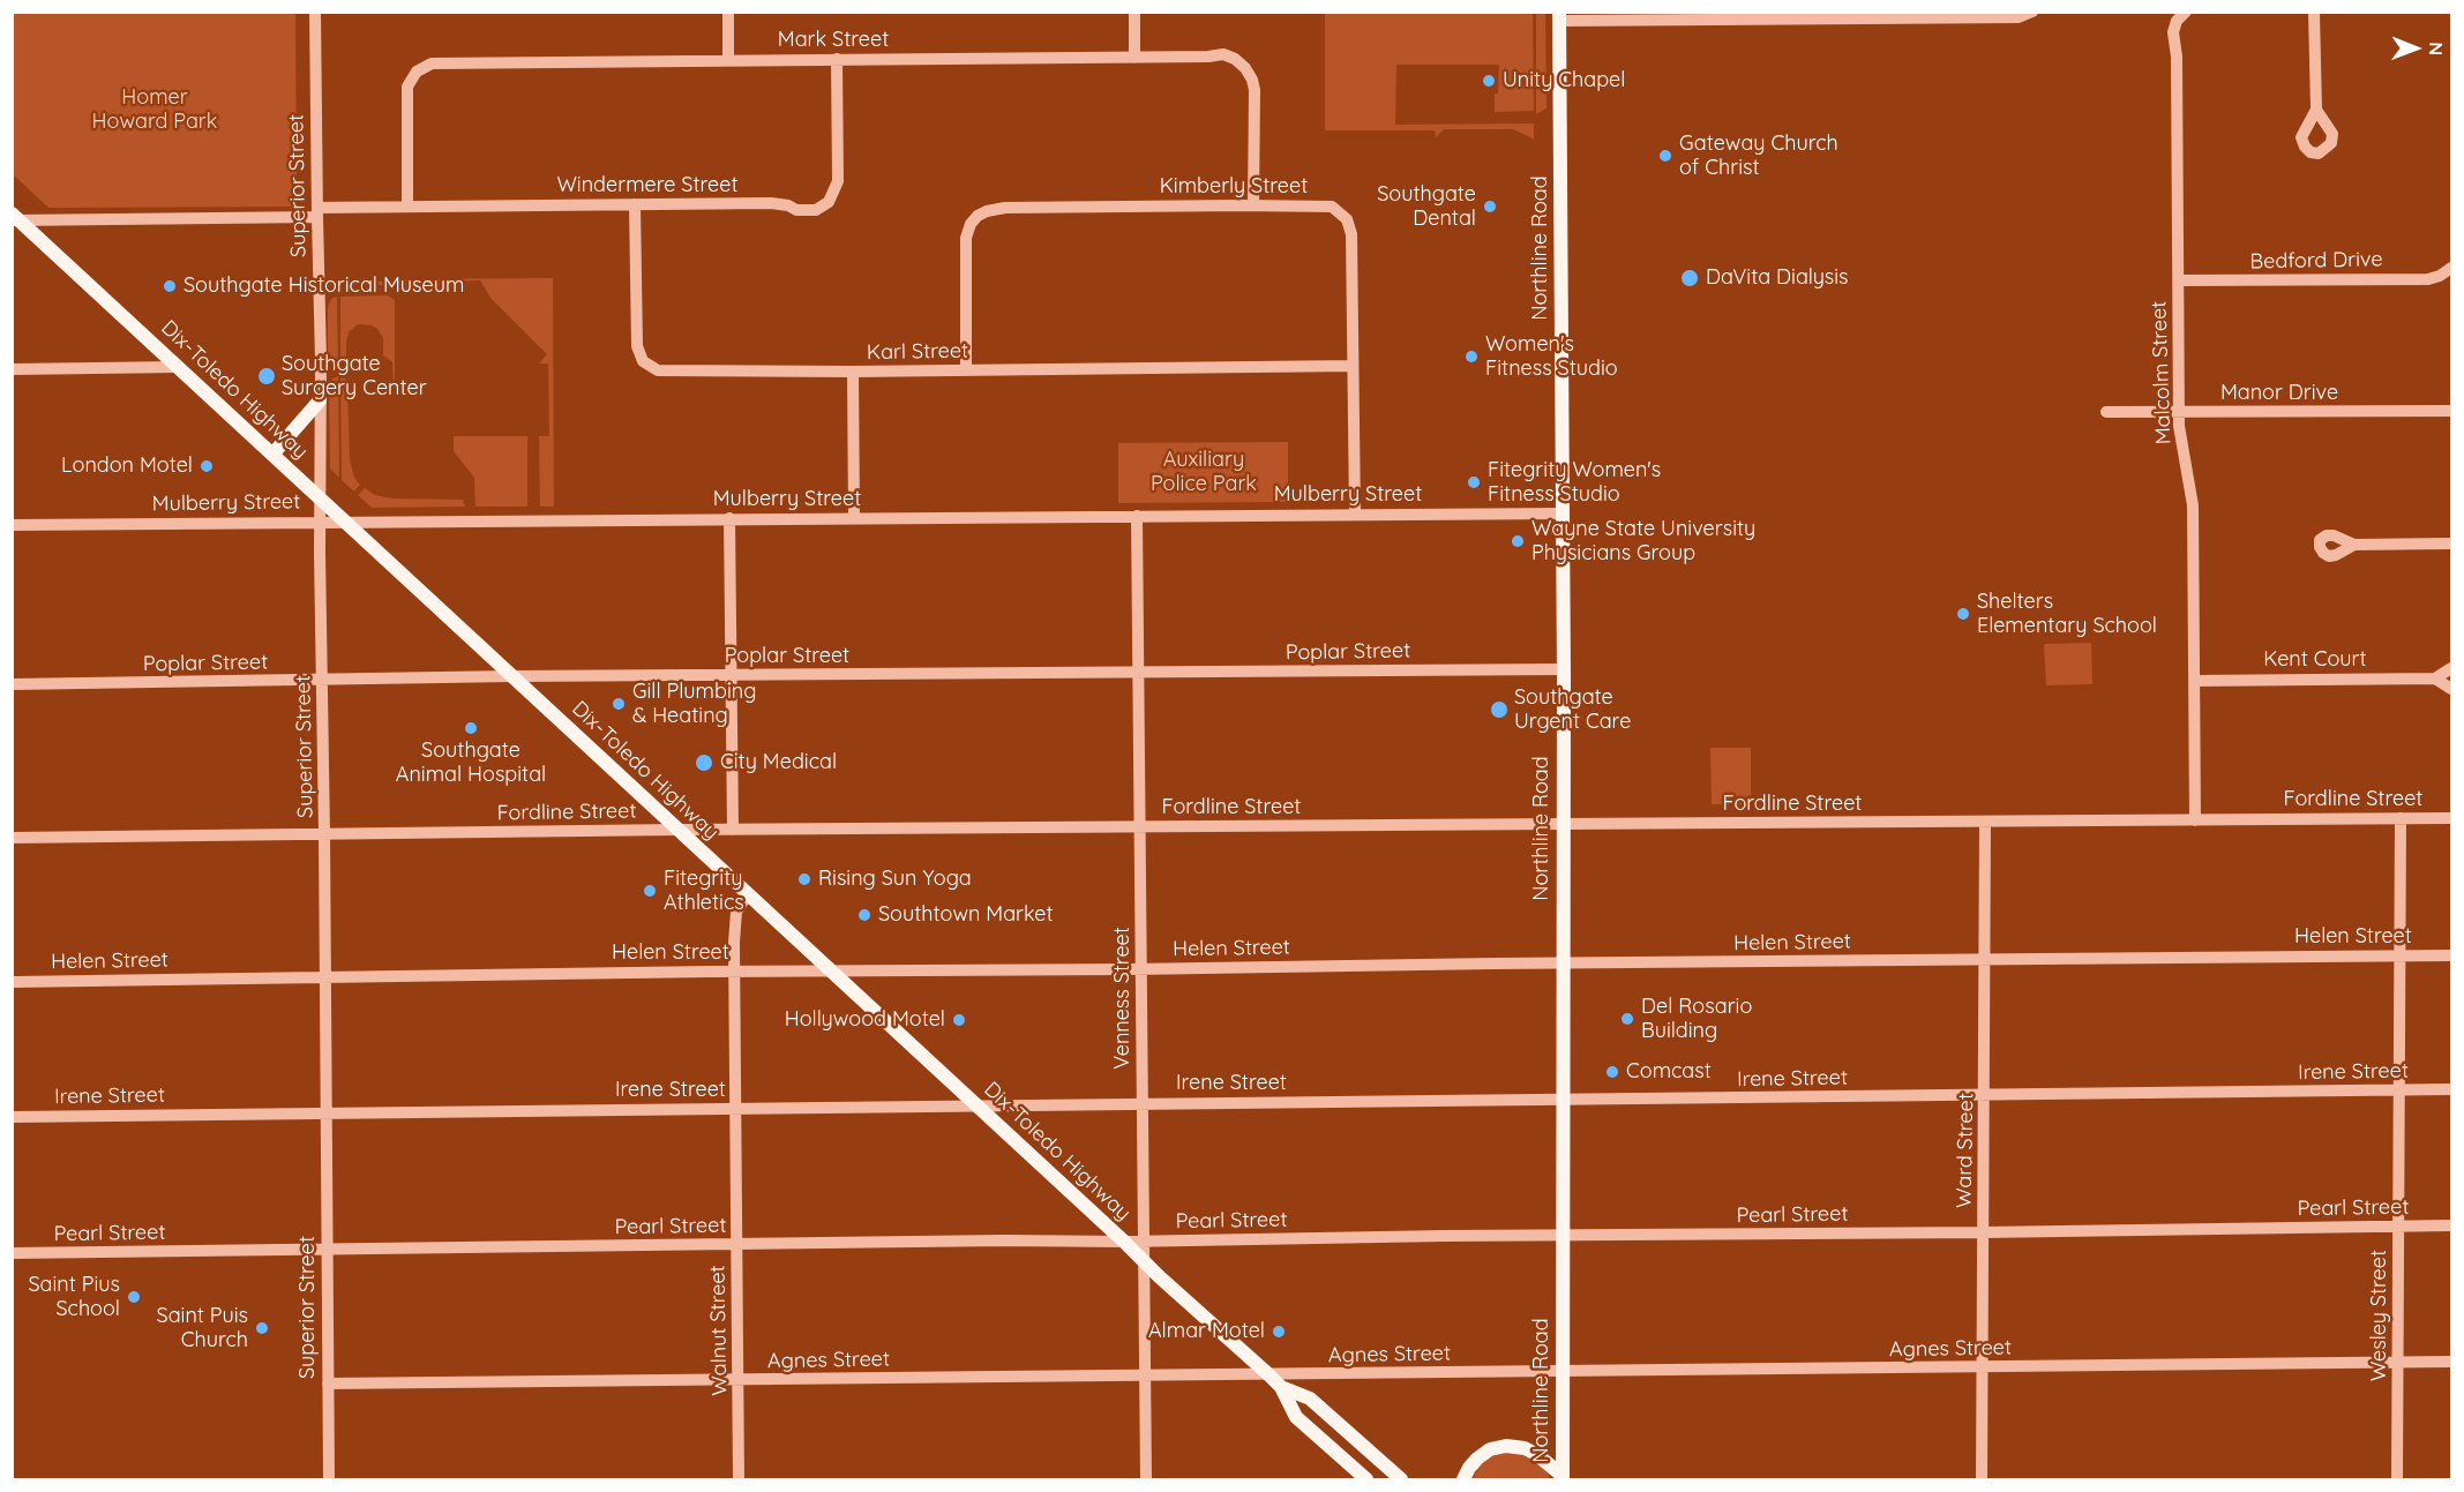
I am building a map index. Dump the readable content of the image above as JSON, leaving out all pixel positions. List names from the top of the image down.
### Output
{
  "streets": {
    "main road": ["Northline Road", "Dix-Toledo Highway"],
    "street": [
      "Mark Street",
      "Superior Street",
      "Windermere Street",
      "Kimberly Street",
      "Bedford Drive",
      "Karl Street",
      "Malcolm Street",
      "Manor Drive",
      "Mulberry Street",
      "Poplar Street",
      "Kent Court",
      "Fordline Street",
      "Helen Street",
      "Venness Street",
      "Irene Street",
      "Ward Street",
      "Pearl Street",
      "Wesley Street",
      "Walnut Street",
      "Agnes Street"
    ]
  },
  "crossings": [
    ["Mark Street", "Windermere Street"],
    ["Mark Street", "Kimberly Street"],
    ["Superior Street", "Windermere Street"],
    ["Superior Street", "Dix-Toledo Highway"],
    ["Superior Street", "Mulberry Street"],
    ["Superior Street", "Poplar Street"],
    ["Superior Street", "Fordline Street"],
    ["Superior Street", "Helen Street"],
    ["Superior Street", "Irene Street"],
    ["Superior Street", "Pearl Street"],
    ["Superior Street", "Agnes Street"],
    ["Windermere Street", "Karl Street"],
    ["Windermere Street", "Dix-Toledo Highway"],
    ["Kimberly Street", "Karl Street"],
    ["Kimberly Street", "Mulberry Street"],
    ["Northline Road", "Mulberry Street"],
    ["Northline Road", "Poplar Street"],
    ["Northline Road", "Fordline Street"],
    ["Northline Road", "Helen Street"],
    ["Northline Road", "Irene Street"],
    ["Northline Road", "Pearl Street"],
    ["Northline Road", "Agnes Street"],
    ["Bedford Drive", "Malcolm Street"],
    ["Malcolm Street", "Manor Drive"],
    ["Malcolm Street", "Kent Court"],
    ["Malcolm Street", "Fordline Street"],
    ["Dix-Toledo Highway", "Mulberry Street"],
    ["Dix-Toledo Highway", "Poplar Street"],
    ["Dix-Toledo Highway", "Fordline Street"],
    ["Dix-Toledo Highway", "Helen Street"],
    ["Dix-Toledo Highway", "Venness Street"],
    ["Dix-Toledo Highway", "Irene Street"],
    ["Dix-Toledo Highway", "Pearl Street"],
    ["Dix-Toledo Highway", "Walnut Street"],
    ["Dix-Toledo Highway", "Agnes Street"],
    ["Mulberry Street", "Venness Street"],
    ["Poplar Street", "Venness Street"],
    ["Fordline Street", "Venness Street"],
    ["Fordline Street", "Ward Street"],
    ["Fordline Street", "Wesley Street"],
    ["Helen Street", "Venness Street"],
    ["Helen Street", "Ward Street"],
    ["Helen Street", "Wesley Street"],
    ["Helen Street", "Walnut Street"],
    ["Venness Street", "Irene Street"],
    ["Venness Street", "Pearl Street"],
    ["Venness Street", "Agnes Street"],
    ["Irene Street", "Ward Street"],
    ["Irene Street", "Wesley Street"],
    ["Irene Street", "Walnut Street"],
    ["Ward Street", "Pearl Street"],
    ["Ward Street", "Agnes Street"],
    ["Pearl Street", "Wesley Street"],
    ["Pearl Street", "Walnut Street"],
    ["Wesley Street", "Agnes Street"],
    ["Walnut Street", "Agnes Street"]
  ],
  "parks": ["Homer Howard Park", "Auxiliary Police Park"],
  "places": [
    "Unity Chapel",
    "Gateway Church of Christ",
    "Southgate Dental",
    "DaVita Dialysis",
    "Southgate Historical Museum",
    "Women's Fitness Studio",
    "Southgate Surgery Center",
    "London Motel",
    "Fitegrity Women's Fitness Studio",
    "Wayne State University Physicians Group",
    "Shelters Elementary School",
    "Gill Plumbing & Heating",
    "Southgate Urgent Care",
    "Southgate Animal Hospital",
    "City Medical",
    "Rising Sun Yoga",
    "Fitegrity Athletics",
    "Southtown Market",
    "Del Rosario Building",
    "Hollywood Motel",
    "Comcast",
    "Saint Pius School",
    "Saint Puis Church",
    "Almar Motel"
  ],
  "north": "right"
}
